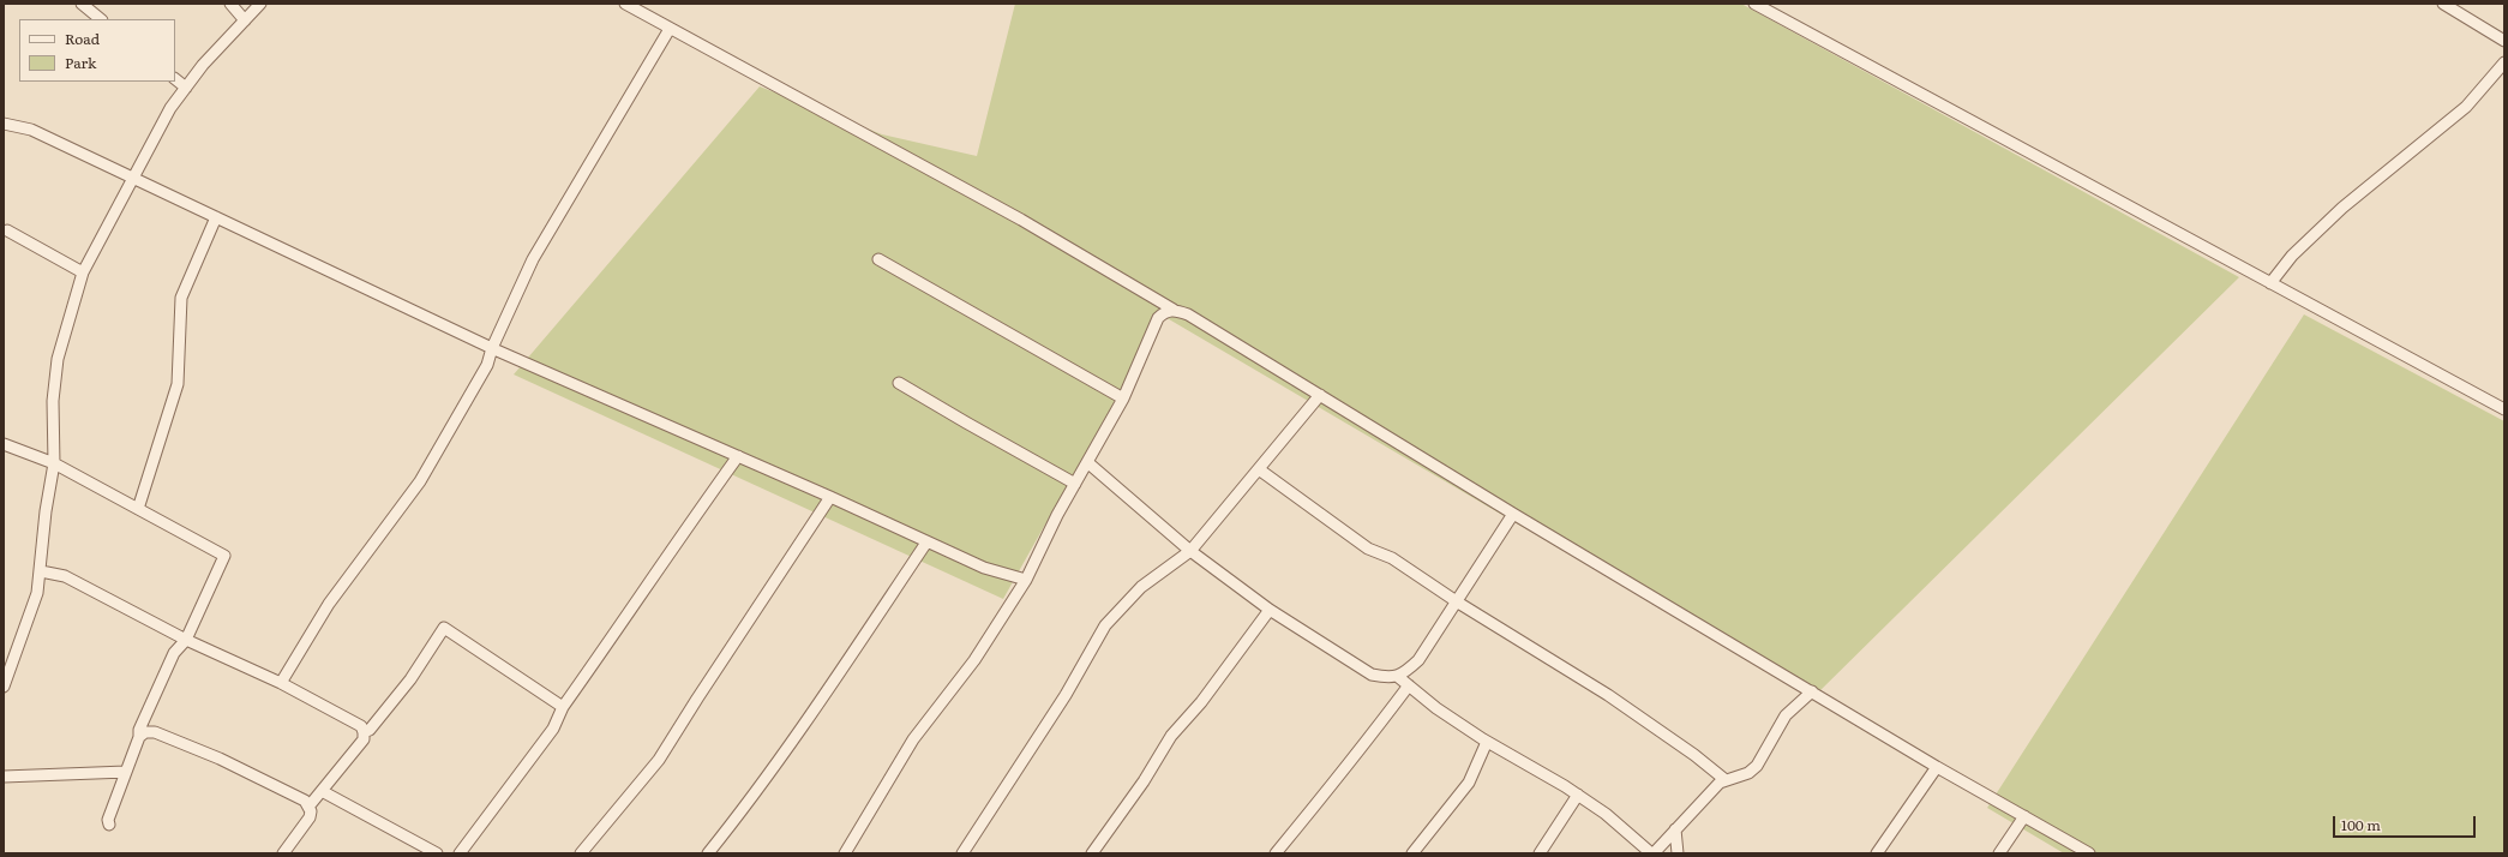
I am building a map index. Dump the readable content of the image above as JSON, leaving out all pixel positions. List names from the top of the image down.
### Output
{
  "legend": ["Road", "Park"],
  "scale_bar": "100 m"
}
